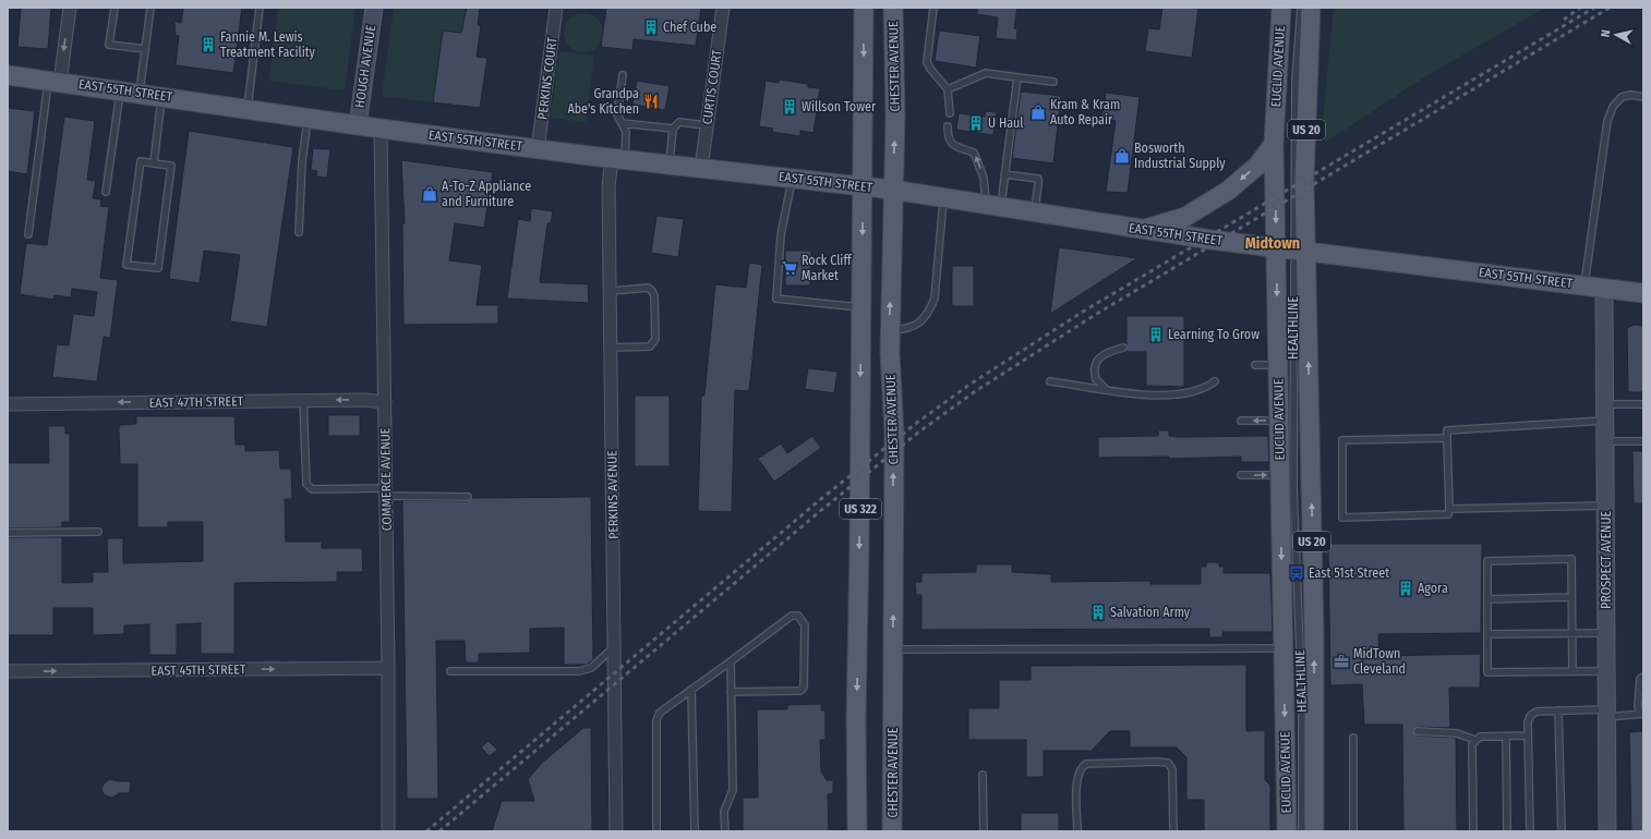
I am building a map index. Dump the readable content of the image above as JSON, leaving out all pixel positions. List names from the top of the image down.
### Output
{
  "streets": {
    "main road": [
      "CHESTER AVENUE",
      "EUCLID AVENUE",
      "EAST 55TH STREET",
      "US 20",
      "US 322"
    ],
    "street": [
      "HOUGH AVENUE",
      "PERKINS COURT",
      "CURTIS COURT",
      "EAST 47TH STREET",
      "COMMERCE AVENUE",
      "PERKINS AVENUE",
      "PROSPECT AVENUE",
      "EAST 45TH STREET"
    ],
    "lane": ["HEALTHLINE"]
  },
  "crossings": [
    ["HOUGH AVENUE", "EAST 55TH STREET"],
    ["CHESTER AVENUE", "EAST 55TH STREET"],
    ["EUCLID AVENUE", "EAST 55TH STREET"],
    ["EUCLID AVENUE", "HEALTHLINE"],
    ["PERKINS COURT", "EAST 55TH STREET"],
    ["CURTIS COURT", "EAST 55TH STREET"],
    ["EAST 55TH STREET", "HEALTHLINE"],
    ["EAST 55TH STREET", "COMMERCE AVENUE"],
    ["EAST 55TH STREET", "PERKINS AVENUE"],
    ["EAST 55TH STREET", "US 322"],
    ["EAST 55TH STREET", "PROSPECT AVENUE"],
    ["EAST 47TH STREET", "COMMERCE AVENUE"],
    ["COMMERCE AVENUE", "EAST 45TH STREET"]
  ],
  "one_way": ["EAST 47TH STREET", "EAST 45TH STREET"],
  "districts": ["Midtown"],
  "places": {
    "building": [
      "Chef Cube",
      "Fannie M. Lewis Treatment Facility",
      "Willson Tower",
      "U Haul",
      "Learning To Grow",
      "Agora",
      "Salvation Army"
    ],
    "restaurant": ["Grandpa Abe's Kitchen"],
    "shop": ["Kram & Kram Auto Repair", "Bosworth Industrial Supply", "A-To-Z Appliance and Furniture"],
    "supermarket": ["Rock Cliff Market"],
    "bus stop": ["East 51st Street"],
    "office": ["MidTown Cleveland"]
  },
  "north": "left"
}
